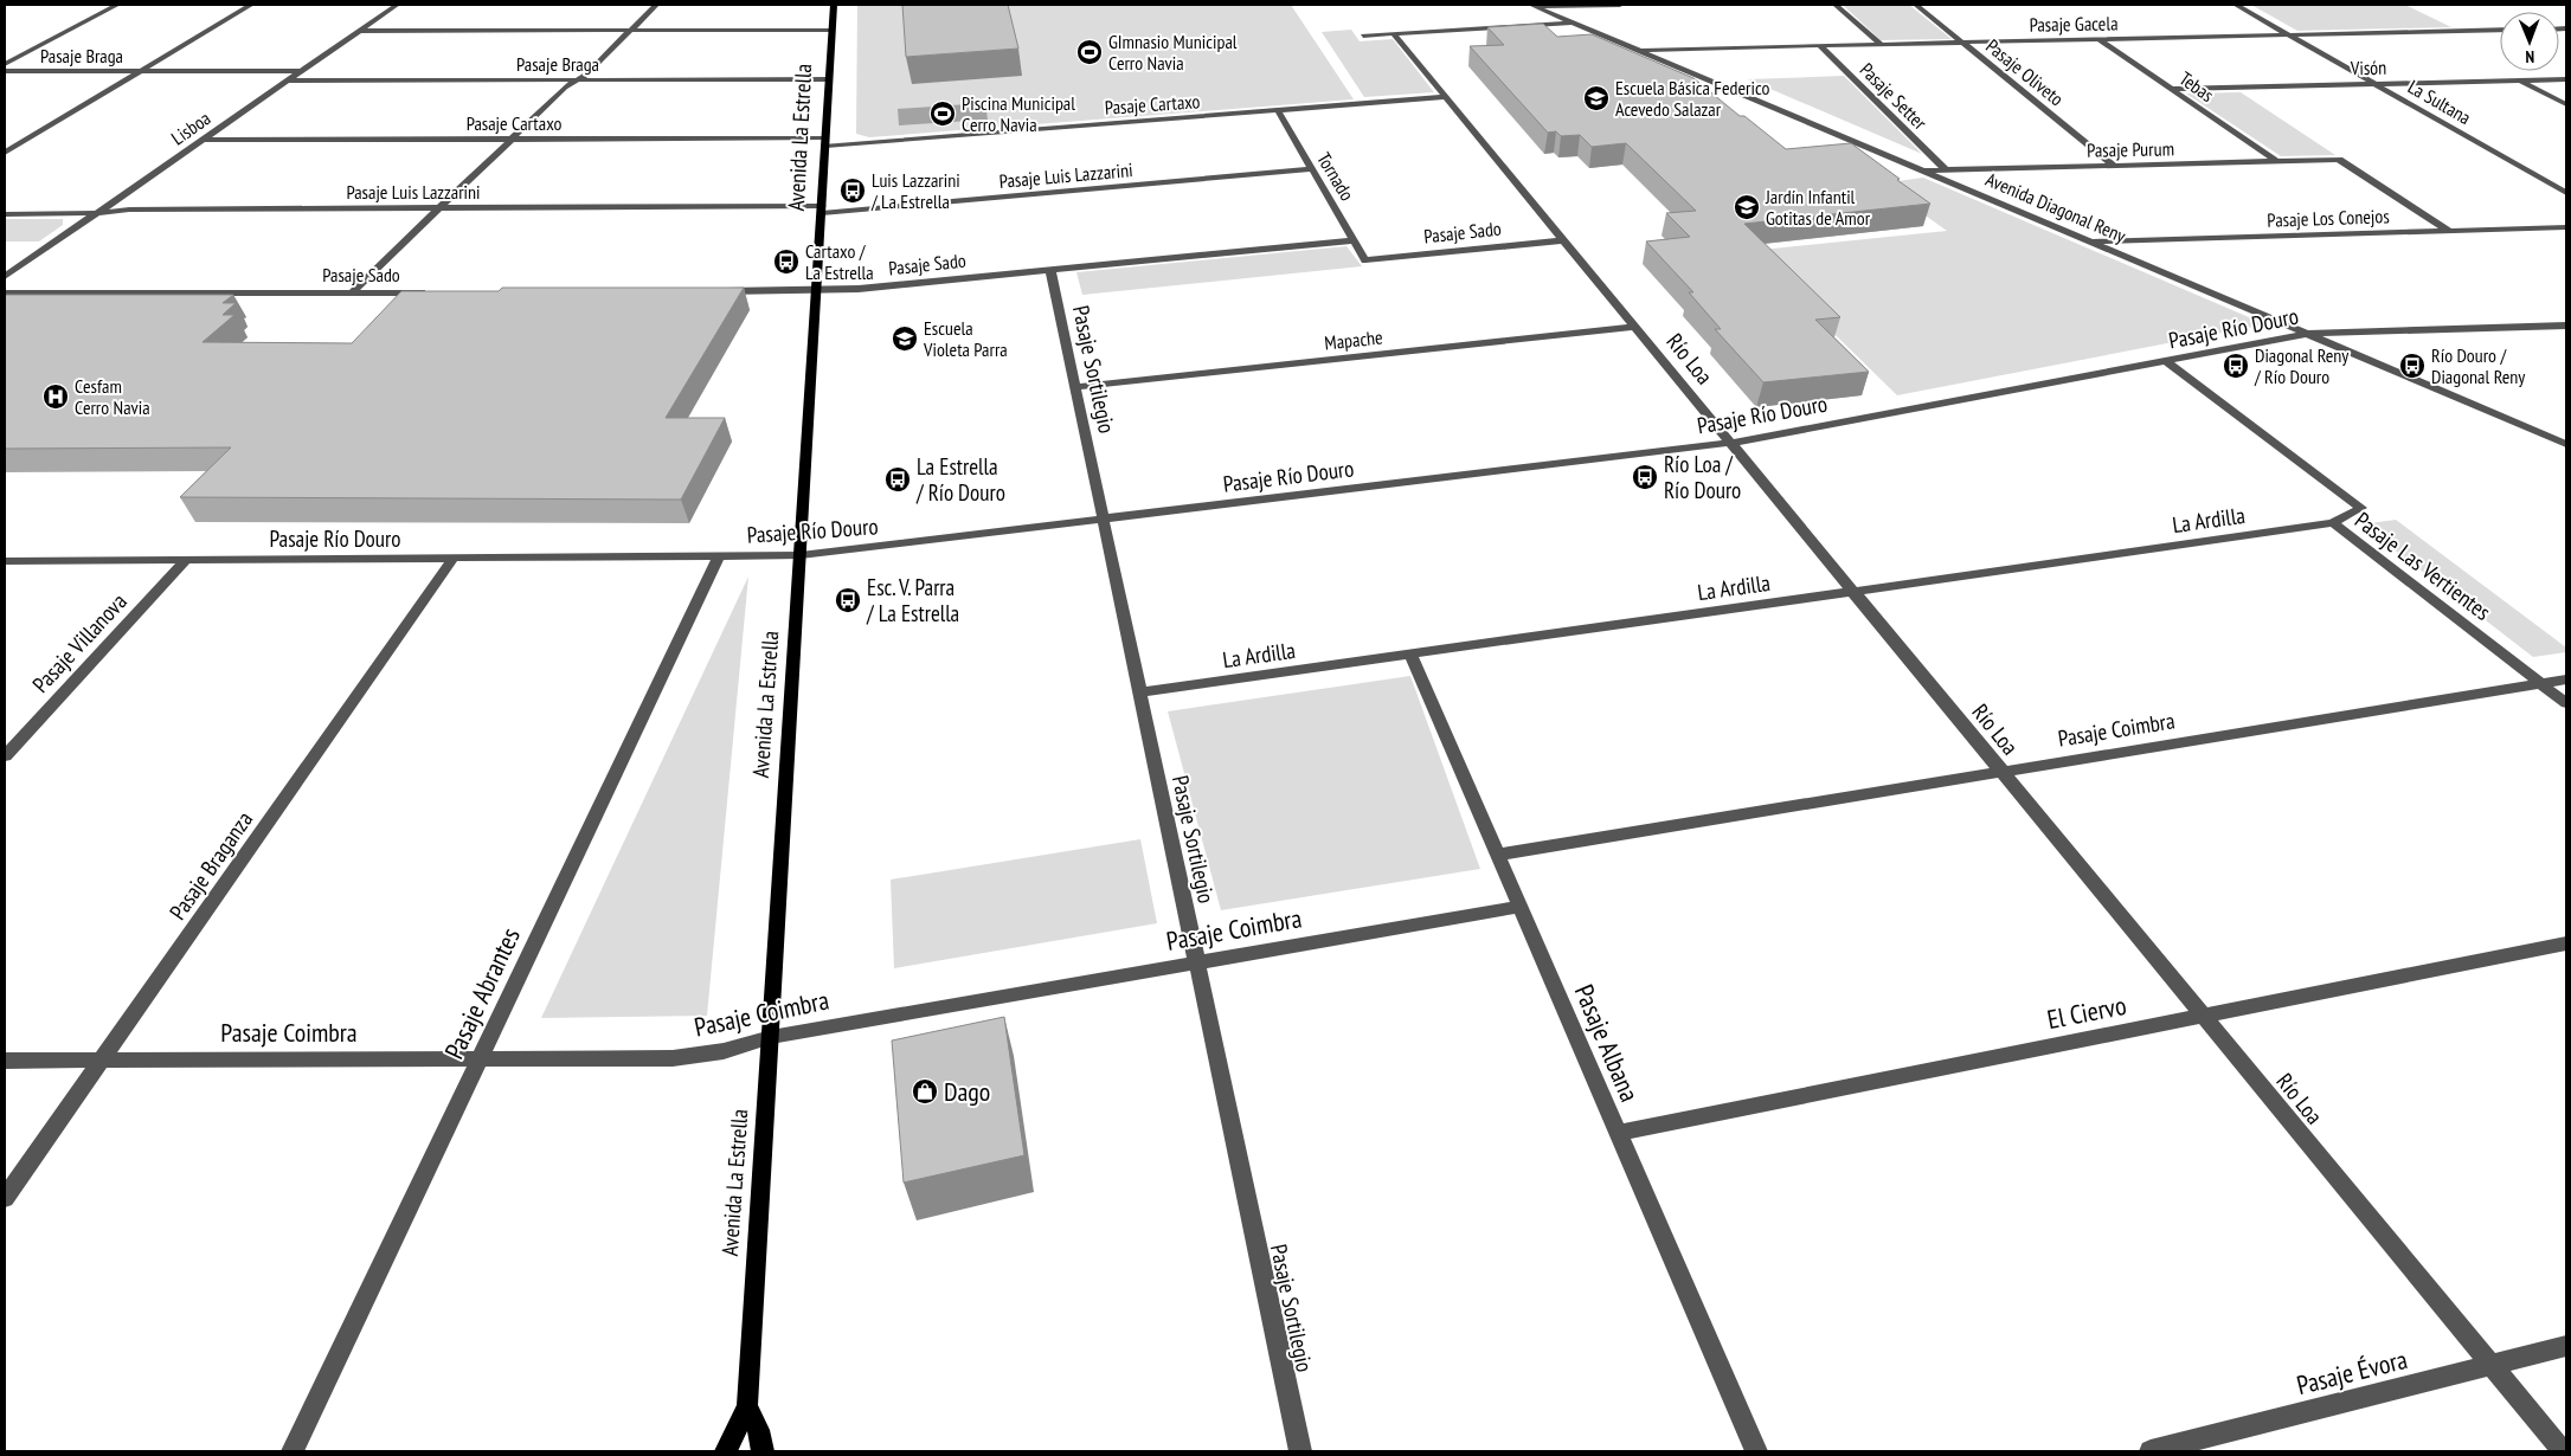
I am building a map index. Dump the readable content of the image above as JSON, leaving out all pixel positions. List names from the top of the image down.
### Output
{
  "streets": {
    "main road": ["Avenida La Estrella"],
    "street": [
      "Pasaje Gacela",
      "Pasaje Braga",
      "Visón",
      "Pasaje Oliveto",
      "Tebas",
      "Pasaje Setter",
      "La Sultana",
      "Pasaje Cartaxo",
      "Lisboa",
      "Pasaje Purum",
      "Pasaje Luis Lazzarini",
      "Tornado",
      "Avenida Diagonal Reny",
      "Pasaje Los Conejos",
      "Pasaje Sado",
      "Pasaje Río Douro",
      "Mapache",
      "Río Loa",
      "Pasaje Sortilegio",
      "La Ardilla",
      "Pasaje Las Vertientes",
      "Pasaje Villanova",
      "Pasaje Coimbra",
      "Pasaje Braganza",
      "Pasaje Abrantes",
      "El Ciervo",
      "Pasaje Albana",
      "Pasaje Évora"
    ]
  },
  "crossings": [
    ["Pasaje Gacela", "Pasaje Oliveto"],
    ["Pasaje Gacela", "Tebas"],
    ["Pasaje Gacela", "Pasaje Setter"],
    ["Pasaje Gacela", "La Sultana"],
    ["Pasaje Gacela", "Avenida Diagonal Reny"],
    ["Pasaje Braga", "Lisboa"],
    ["Pasaje Braga", "Avenida La Estrella"],
    ["Visón", "Tebas"],
    ["Visón", "La Sultana"],
    ["Pasaje Oliveto", "Pasaje Purum"],
    ["Tebas", "Pasaje Purum"],
    ["Pasaje Setter", "Pasaje Purum"],
    ["Pasaje Cartaxo", "Lisboa"],
    ["Pasaje Cartaxo", "Avenida La Estrella"],
    ["Pasaje Cartaxo", "Tornado"],
    ["Pasaje Cartaxo", "Río Loa"],
    ["Lisboa", "Pasaje Luis Lazzarini"],
    ["Avenida La Estrella", "Pasaje Luis Lazzarini"],
    ["Avenida La Estrella", "Pasaje Sado"],
    ["Avenida La Estrella", "Pasaje Río Douro"],
    ["Avenida La Estrella", "Pasaje Coimbra"],
    ["Pasaje Purum", "Avenida Diagonal Reny"],
    ["Pasaje Purum", "Pasaje Los Conejos"],
    ["Pasaje Luis Lazzarini", "Tornado"],
    ["Tornado", "Pasaje Sado"],
    ["Avenida Diagonal Reny", "Pasaje Los Conejos"],
    ["Avenida Diagonal Reny", "Pasaje Río Douro"],
    ["Pasaje Sado", "Río Loa"],
    ["Pasaje Sado", "Pasaje Sortilegio"],
    ["Pasaje Río Douro", "Río Loa"],
    ["Pasaje Río Douro", "Pasaje Sortilegio"],
    ["Pasaje Río Douro", "Pasaje Las Vertientes"],
    ["Pasaje Río Douro", "Pasaje Villanova"],
    ["Pasaje Río Douro", "Pasaje Braganza"],
    ["Pasaje Río Douro", "Pasaje Abrantes"],
    ["Mapache", "Río Loa"],
    ["Mapache", "Pasaje Sortilegio"],
    ["Río Loa", "La Ardilla"],
    ["Río Loa", "Pasaje Coimbra"],
    ["Río Loa", "El Ciervo"],
    ["Río Loa", "Pasaje Évora"],
    ["Pasaje Sortilegio", "La Ardilla"],
    ["Pasaje Sortilegio", "Pasaje Coimbra"],
    ["La Ardilla", "Pasaje Las Vertientes"],
    ["La Ardilla", "Pasaje Albana"],
    ["Pasaje Las Vertientes", "Pasaje Coimbra"],
    ["Pasaje Coimbra", "Pasaje Braganza"],
    ["Pasaje Coimbra", "Pasaje Abrantes"],
    ["Pasaje Coimbra", "Pasaje Albana"],
    ["El Ciervo", "Pasaje Albana"]
  ],
  "places": {
    "sports": ["GImnasio Municipal Cerro Navia", "Piscina Municipal Cerro Navia"],
    "school or university": ["Escuela Básica Federico Acevedo Salazar", "Jardín Infantil Gotitas de Amor", "Escuela Violeta Parra"],
    "bus stop": [
      "Luis Lazzarini / La Estrella",
      "Cartaxo / La Estrella",
      "Diagonal Reny / Río Douro",
      "Río Douro / Diagonal Reny",
      "Río Loa / Río Douro",
      "La Estrella / Río Douro",
      "Esc. V. Parra / La Estrella"
    ],
    "hospital": ["Cesfam Cerro Navia"],
    "shop": ["Dago"]
  },
  "north": "bottom"
}
